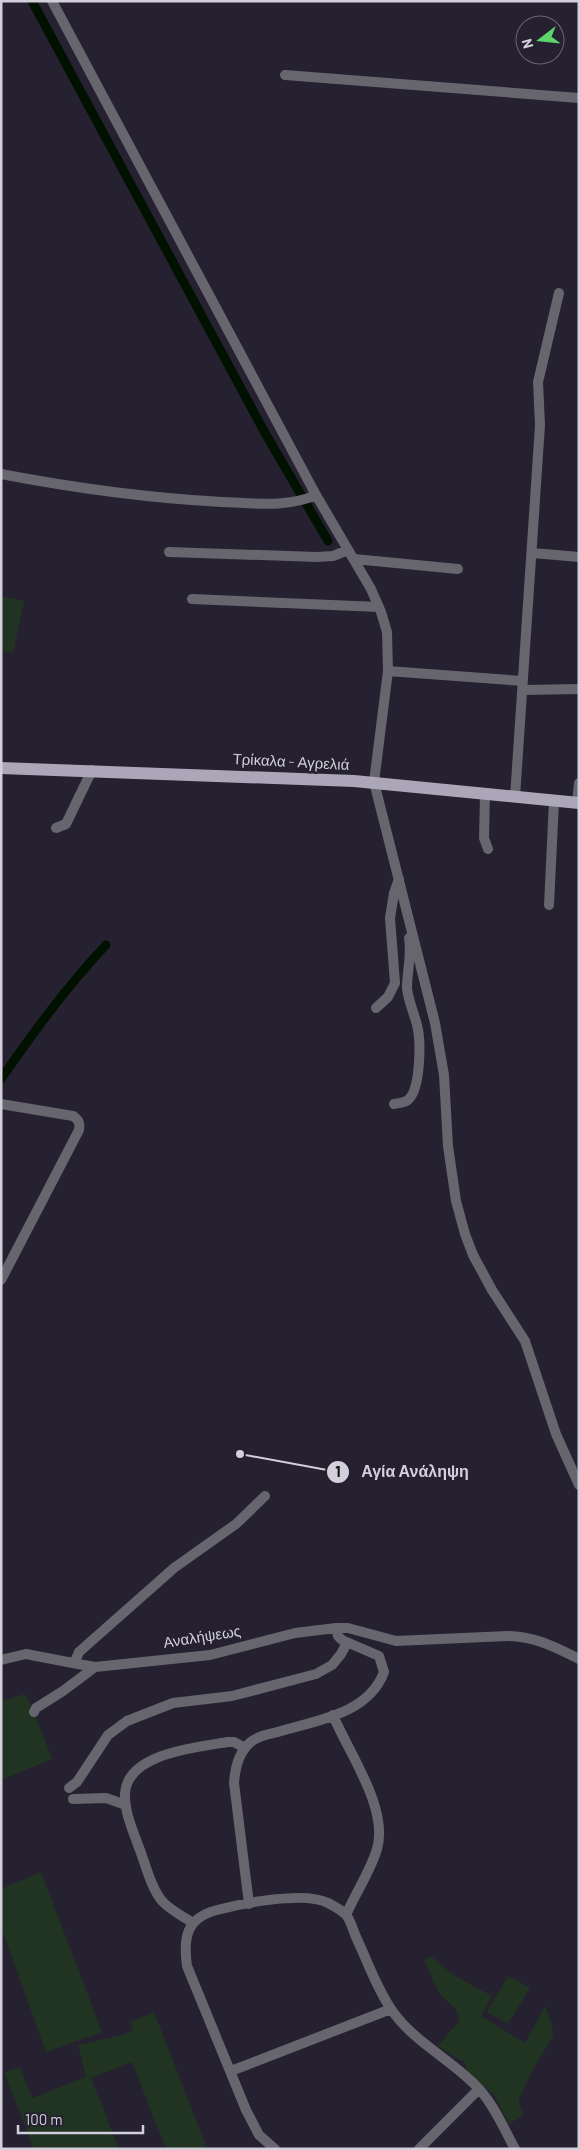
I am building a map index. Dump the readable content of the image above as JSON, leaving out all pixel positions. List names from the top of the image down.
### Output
{
  "streets": {
    "main road": ["Τρίκαλα - Αγρελιά"],
    "street": ["Αναλήψεως"]
  },
  "places": ["Αγία Ανάληψη"],
  "scale_bar": "100 m",
  "north": "left"
}
